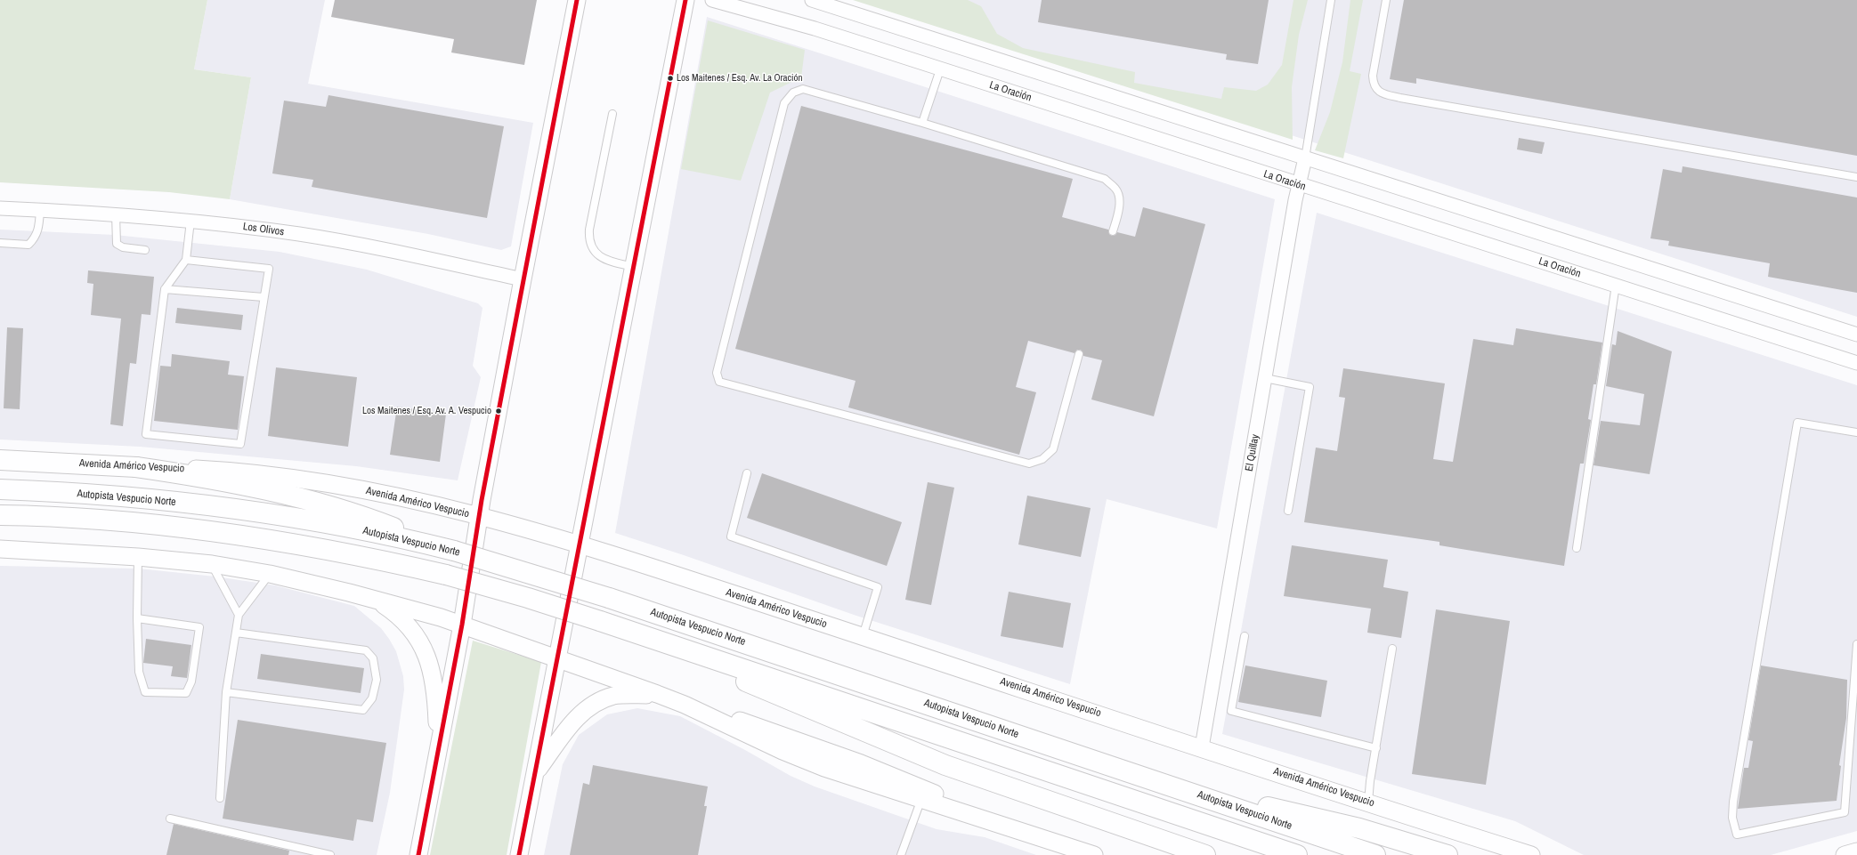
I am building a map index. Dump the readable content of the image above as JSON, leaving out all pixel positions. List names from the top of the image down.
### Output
{
  "streets": {
    "main road": ["Avenida Américo Vespucio", "Autopista Vespucio Norte"],
    "street": ["La Oración", "Los Olivos", "El Quillay"]
  },
  "crossings": [
    ["La Oración", "El Quillay"],
    ["El Quillay", "Avenida Américo Vespucio"]
  ],
  "places": ["Los Maitenes / Esq. Av. La Oración", "Los Maitenes / Esq. Av. A. Vespucio"]
}
